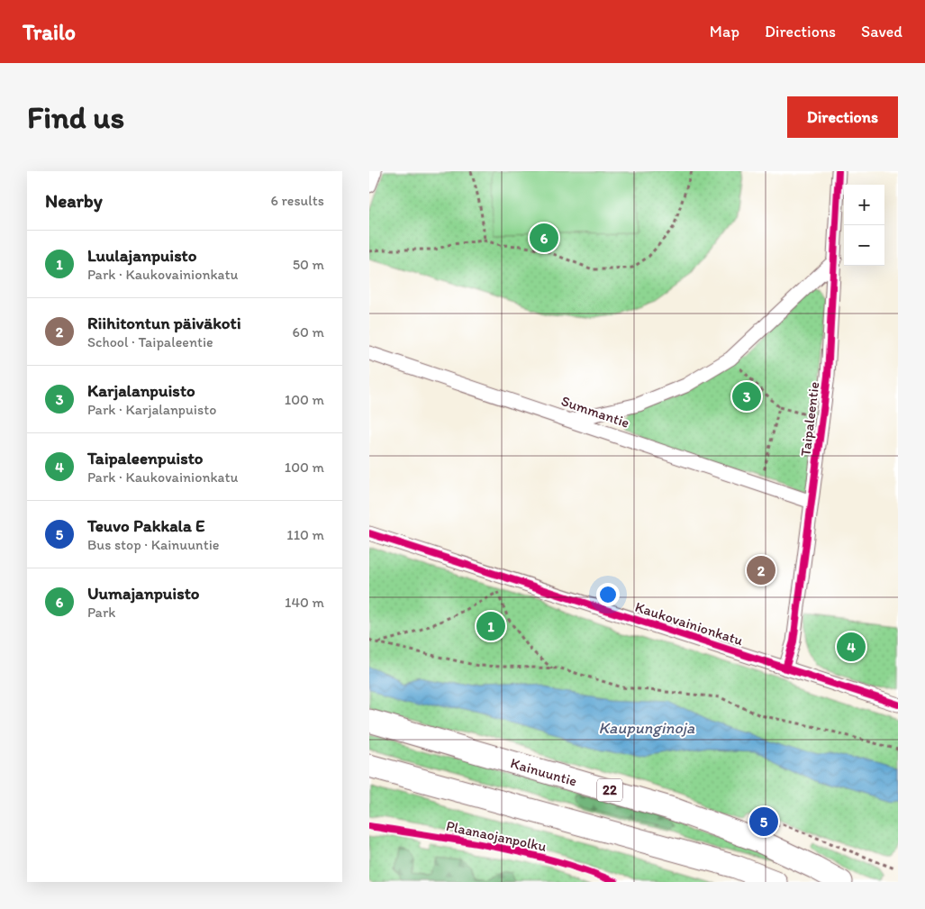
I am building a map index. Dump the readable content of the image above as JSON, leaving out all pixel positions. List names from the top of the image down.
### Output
{
  "streets": {
    "highway": ["Kainuuntie", "22"],
    "street": ["Summantie", "Taipaleentie", "Kaukovainionkatu"],
    "cycle path": ["Plaanaojanpolku"]
  },
  "crossings": [
    ["Summantie", "Taipaleentie"],
    ["Taipaleentie", "Kaukovainionkatu"]
  ],
  "water": ["Kaupunginoja"],
  "page": {
    "header": "Trailo",
    "nav": ["Map", "Directions", "Saved"],
    "buttons": "Directions",
    "title": "Find us",
    "heading": ["Nearby", "6 results"],
    "map_buttons": ["+", "−"],
    "pins": [
      "6",
      "3",
      "2",
      "1",
      "4",
      "5"
    ],
    "list": [
      {
        "mark": "1",
        "name": "Luulajanpuisto",
        "note": "Park · Kaukovainionkatu",
        "value": "50 m"
      },
      {
        "mark": "2",
        "name": "Riihitontun päiväkoti",
        "note": "School · Taipaleentie",
        "value": "60 m"
      },
      {
        "mark": "3",
        "name": "Karjalanpuisto",
        "note": "Park · Karjalanpuisto",
        "value": "100 m"
      },
      {
        "mark": "4",
        "name": "Taipaleenpuisto",
        "note": "Park · Kaukovainionkatu",
        "value": "100 m"
      },
      {
        "mark": "5",
        "name": "Teuvo Pakkala E",
        "note": "Bus stop · Kainuuntie",
        "value": "110 m"
      },
      {
        "mark": "6",
        "name": "Uumajanpuisto",
        "note": "Park",
        "value": "140 m"
      }
    ]
  }
}
